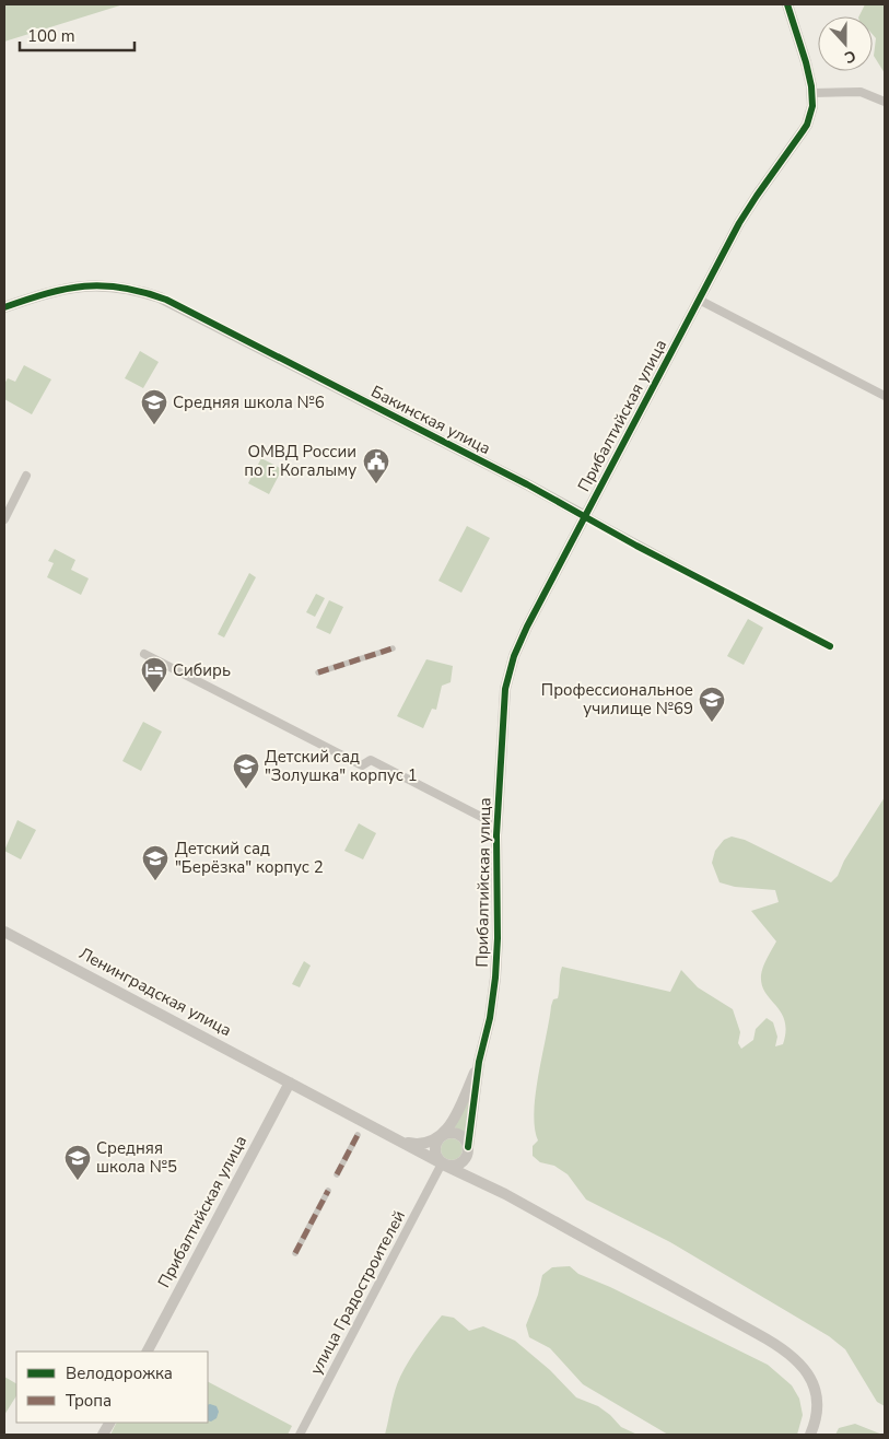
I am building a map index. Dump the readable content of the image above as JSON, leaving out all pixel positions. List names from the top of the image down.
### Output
{
  "streets": {
    "street": [
      "Прибалтийская улица",
      "Бакинская улица",
      "Ленинградская улица",
      "улица Градостроителей"
    ]
  },
  "crossings": [
    ["Прибалтийская улица", "Бакинская улица"],
    ["Прибалтийская улица", "Ленинградская улица"],
    ["Прибалтийская улица", "улица Градостроителей"]
  ],
  "places": {
    "school or university": [
      "Средняя школа №6",
      "Профессиональное училище №69",
      "Детский сад \"Золушка\" корпус 1",
      "Детский сад \"Берёзка\" корпус 2",
      "Средняя школа №5"
    ],
    "public building": ["ОМВД России по г. Когалыму"],
    "hotel": ["Сибирь"]
  },
  "legend": ["Велодорожка", "Тропа"],
  "scale_bar": "100 m",
  "north": "bottom"
}
